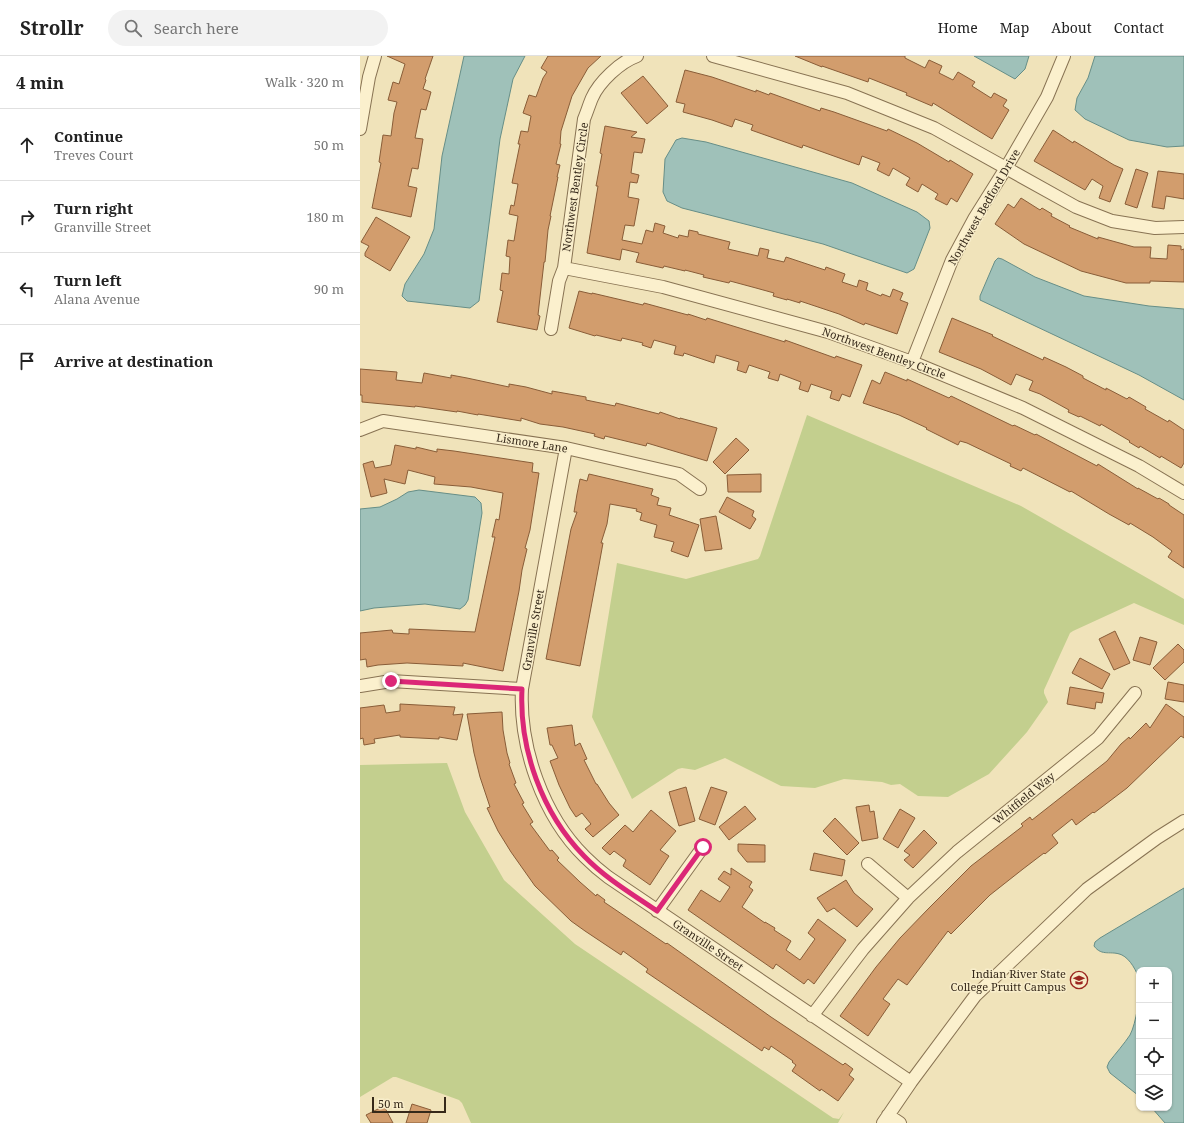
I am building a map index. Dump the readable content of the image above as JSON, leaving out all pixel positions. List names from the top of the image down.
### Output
{
  "streets": {
    "street": [
      "Northwest Bentley Circle",
      "Northwest Bedford Drive",
      "Lismore Lane",
      "Granville Street",
      "Whitfield Way"
    ]
  },
  "crossings": [
    ["Northwest Bentley Circle", "Northwest Bedford Drive"],
    ["Lismore Lane", "Granville Street"],
    ["Granville Street", "Whitfield Way"]
  ],
  "places": {
    "school or university": ["Indian River State College Pruitt Campus"]
  },
  "scale_bar": "50 m",
  "page": {
    "header": "Strollr",
    "search": "Search here",
    "nav": [
      "Home",
      "Map",
      "About",
      "Contact"
    ],
    "heading": ["4 min", "Walk · 320 m"],
    "list": [
      ["Continue", "Treves Court", "50 m"],
      ["Turn right", "Granville Street", "180 m"],
      ["Turn left", "Alana Avenue", "90 m"],
      "Arrive at destination"
    ],
    "map_buttons": ["+", "−"],
    "scale": "50 m"
  }
}
